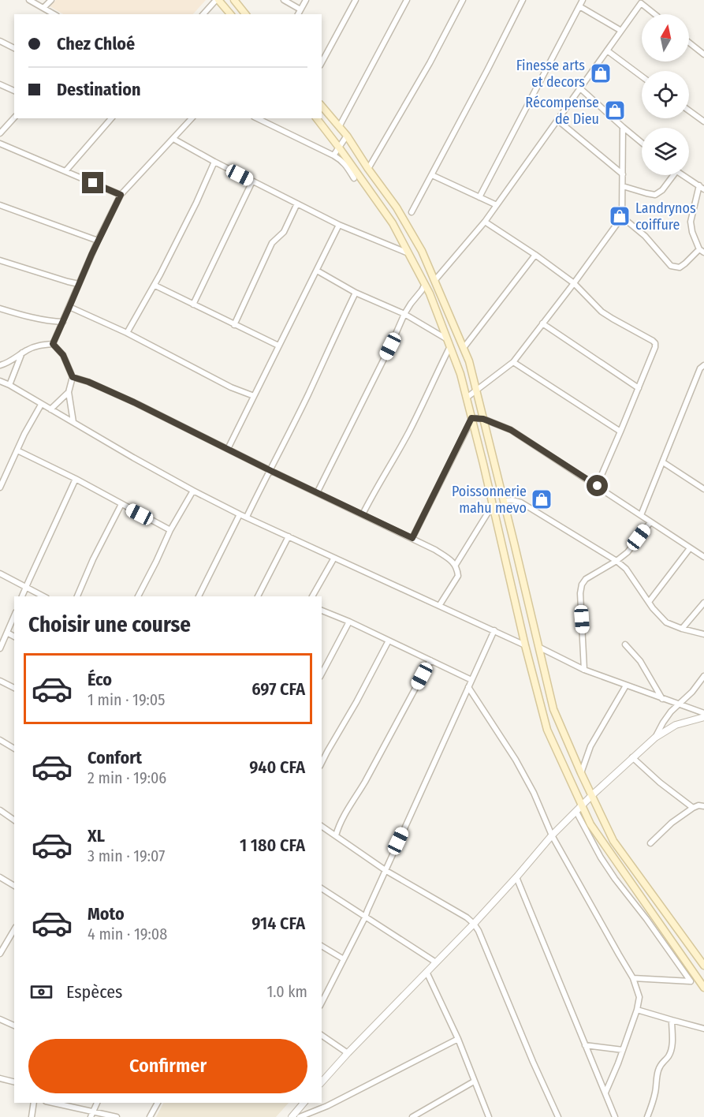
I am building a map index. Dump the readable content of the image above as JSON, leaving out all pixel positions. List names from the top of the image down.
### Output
{
  "places": {
    "shop": [
      "Finesse arts et decors",
      "Récompense de Dieu",
      "Landrynos coiffure",
      "Poissonnerie mahu mevo"
    ]
  },
  "north": "top",
  "page": {
    "banner": ["Chez Chloé", "Destination"],
    "heading": "Choisir une course",
    "list": [
      {
        "name": "Éco",
        "note": "1 min · 19:05",
        "value": "697 CFA"
      },
      {
        "name": "Confort",
        "note": "2 min · 19:06",
        "value": "940 CFA"
      },
      {
        "name": "XL",
        "note": "3 min · 19:07",
        "value": "1 180 CFA"
      },
      {
        "name": "Moto",
        "note": "4 min · 19:08",
        "value": "914 CFA"
      }
    ],
    "pay": ["Espèces", "1.0 km"],
    "buttons": "Confirmer"
  }
}
